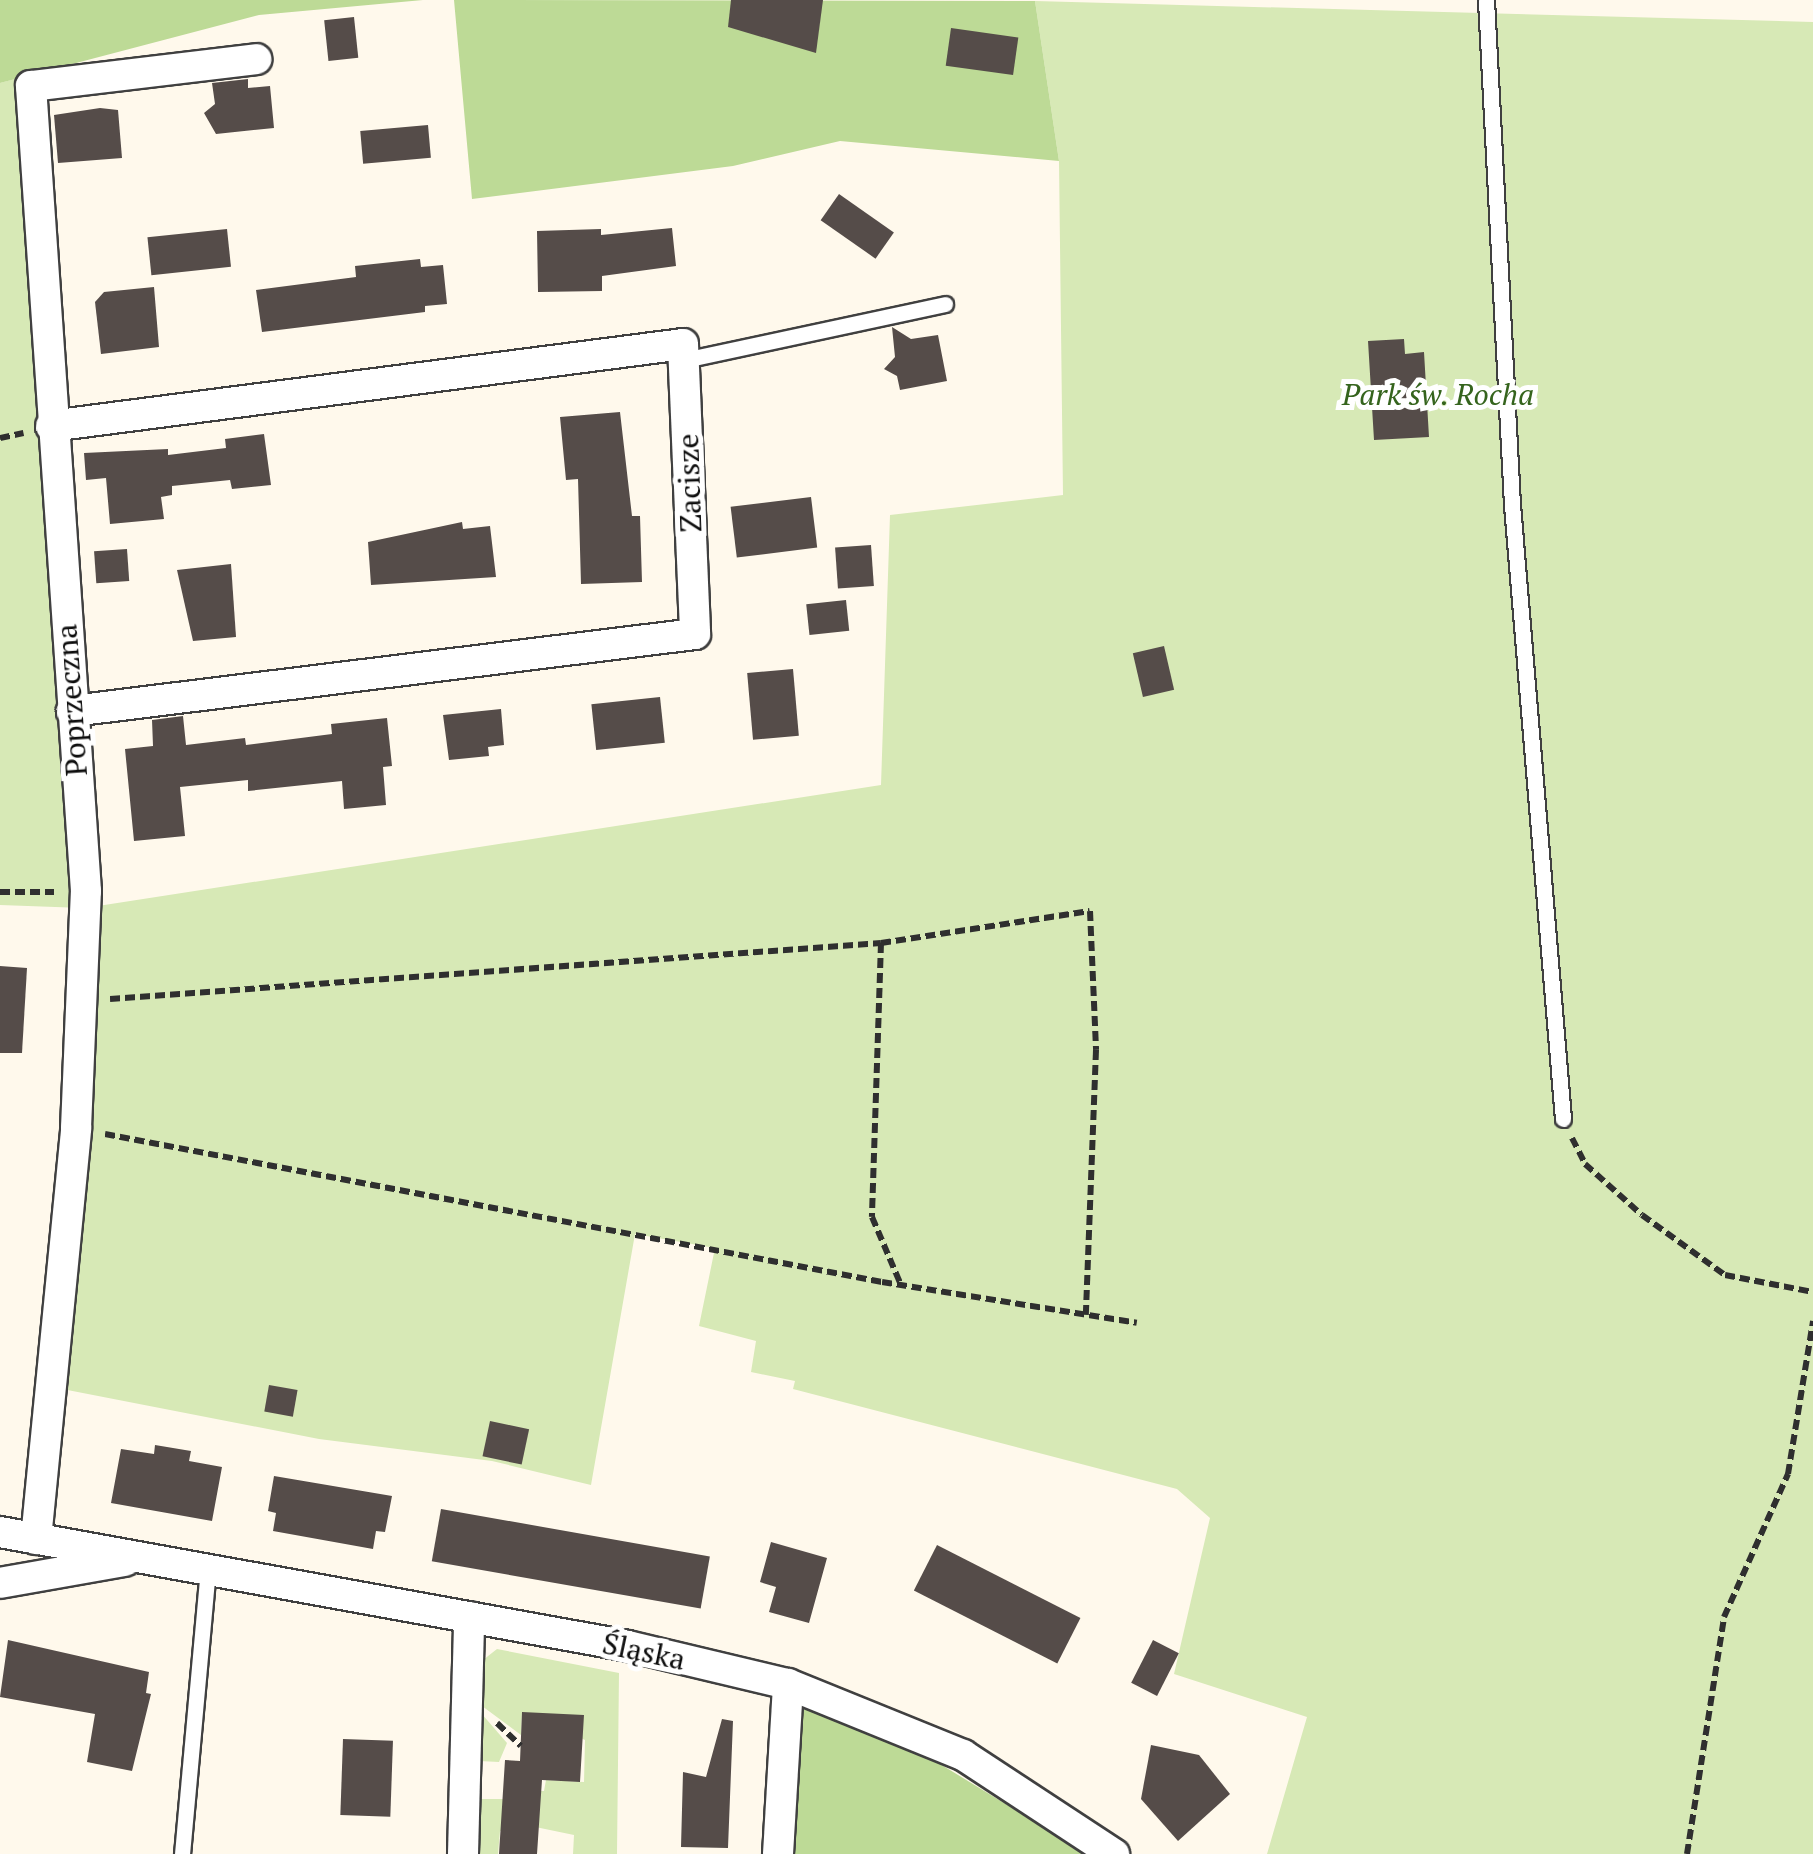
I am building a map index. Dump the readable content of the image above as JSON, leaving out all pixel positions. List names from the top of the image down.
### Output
{
  "streets": {
    "street": ["Zacisze", "Poprzeczna", "Śląska"]
  },
  "crossings": [
    ["Zacisze", "Poprzeczna"],
    ["Poprzeczna", "Śląska"]
  ],
  "parks": ["Park św. Rocha"]
}
